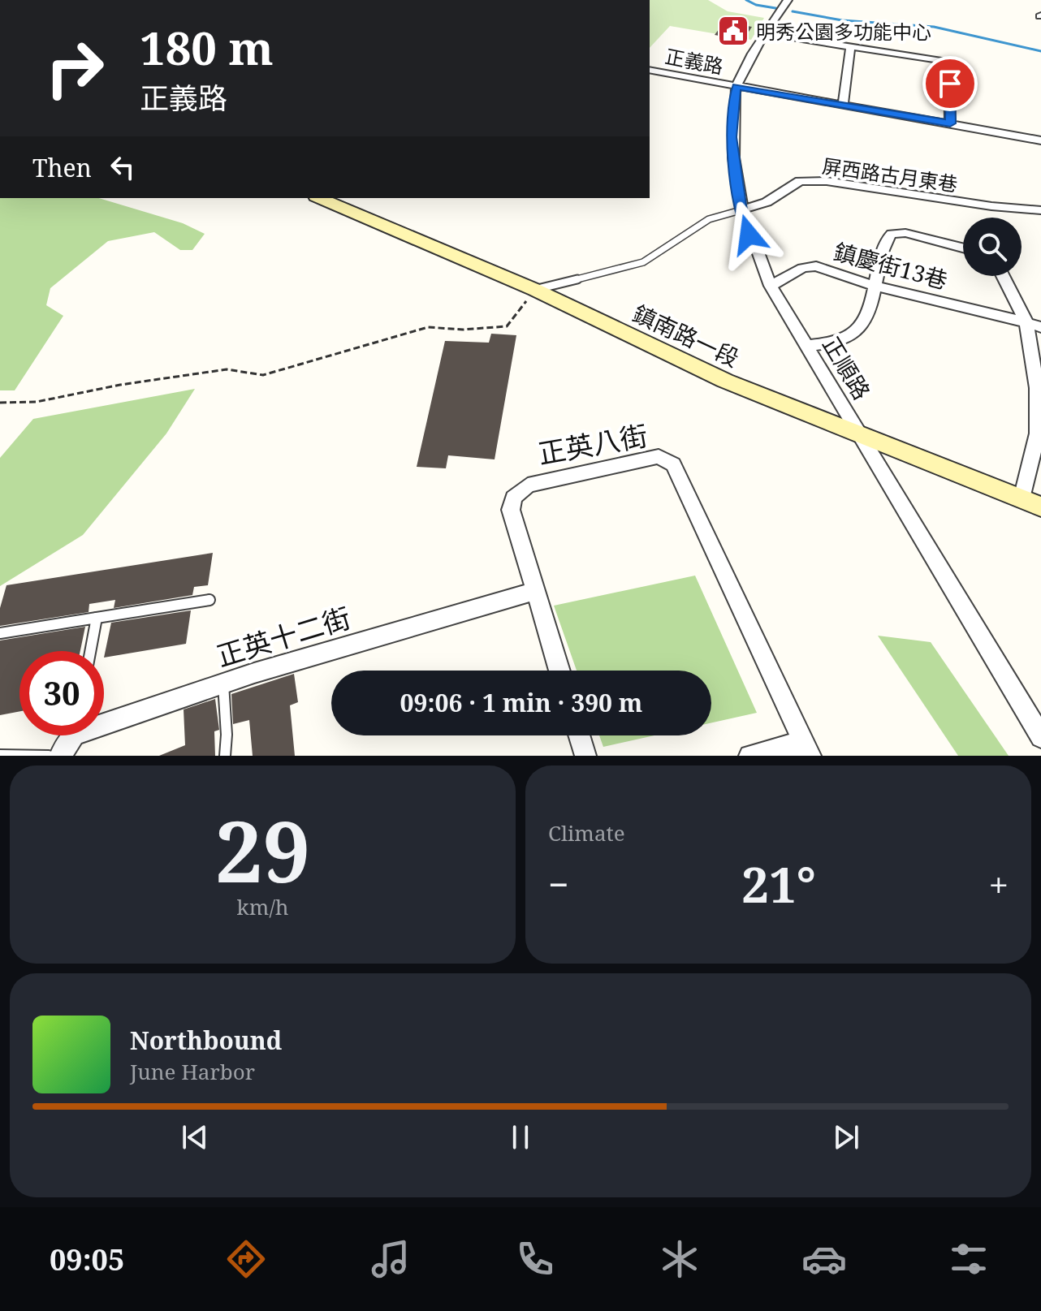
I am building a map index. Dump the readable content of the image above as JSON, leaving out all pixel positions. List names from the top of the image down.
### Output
{
  "streets": {
    "street": [
      "正義路",
      "屏西路古月東巷",
      "鎮慶街13巷",
      "鎮南路一段",
      "正順路",
      "正英八街",
      "正英十二街"
    ]
  },
  "crossings": [
    ["正義路", "正順路"],
    ["屏西路古月東巷", "正順路"],
    ["鎮慶街13巷", "正順路"],
    ["鎮南路一段", "正順路"],
    ["正英八街", "正英十二街"]
  ],
  "places": {
    "public building": ["明秀公園多功能中心"]
  },
  "page": {
    "turn": ["180 m", "正義路"],
    "then": "Then",
    "limit": "30",
    "trip": "09:06 · 1 min · 390 m",
    "tile": [
      ["29", "km/h"],
      "Climate"
    ],
    "heat": ["−", "21°", "+"],
    "song": ["Northbound", "June Harbor"],
    "tabs": "09:05"
  }
}
